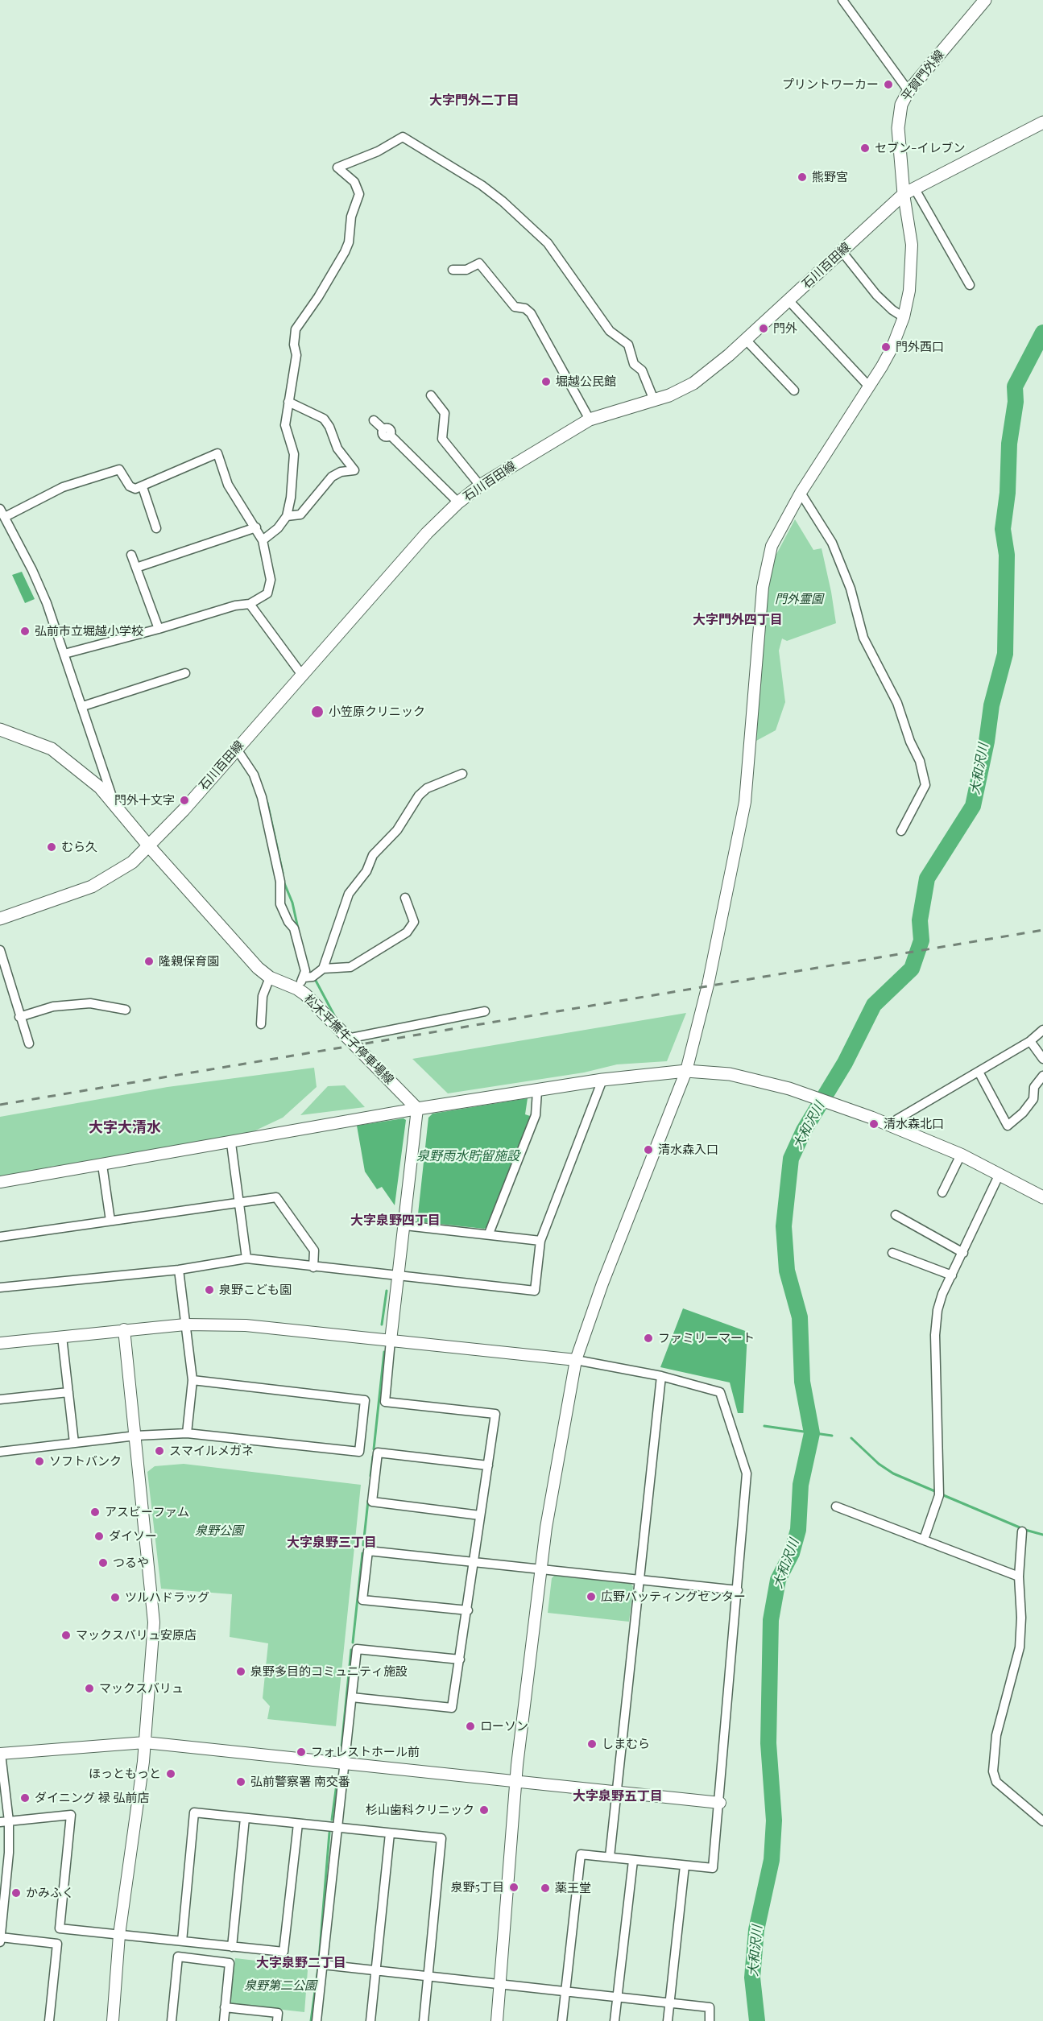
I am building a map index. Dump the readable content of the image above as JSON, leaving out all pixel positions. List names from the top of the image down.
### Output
{
  "streets": {
    "main road": ["平賀門外線", "石川百田線", "松木平撫牛子停車場線"]
  },
  "crossings": [
    ["平賀門外線", "石川百田線"],
    ["石川百田線", "松木平撫牛子停車場線"]
  ],
  "districts": [
    "大字門外二丁目",
    "大字門外四丁目",
    "大字大清水",
    "大字泉野四丁目",
    "大字泉野三丁目",
    "大字泉野五丁目",
    "大字泉野二丁目"
  ],
  "water": ["大和沢川", "泉野雨水貯留施設"],
  "parks": ["門外霊園", "泉野公園", "泉野第二公園"],
  "places": [
    "プリントワーカー",
    "セブン-イレブン",
    "熊野宮",
    "門外",
    "門外西口",
    "堀越公民館",
    "弘前市立堀越小学校",
    "小笠原クリニック",
    "門外十文字",
    "むら久",
    "隆親保育園",
    "清水森北口",
    "清水森入口",
    "泉野こども園",
    "ファミリーマート",
    "スマイルメガネ",
    "ソフトバンク",
    "アスビーファム",
    "ダイソー",
    "つるや",
    "広野バッティングセンター",
    "ツルハドラッグ",
    "マックスバリュ安原店",
    "泉野多目的コミュニティ施設",
    "マックスバリュ",
    "ローソン",
    "しまむら",
    "フォレストホール前",
    "ほっともっと",
    "弘前警察署 南交番",
    "ダイニング 禄 弘前店",
    "杉山歯科クリニック",
    "泉野5丁目",
    "薬王堂",
    "かみふく"
  ]
}
